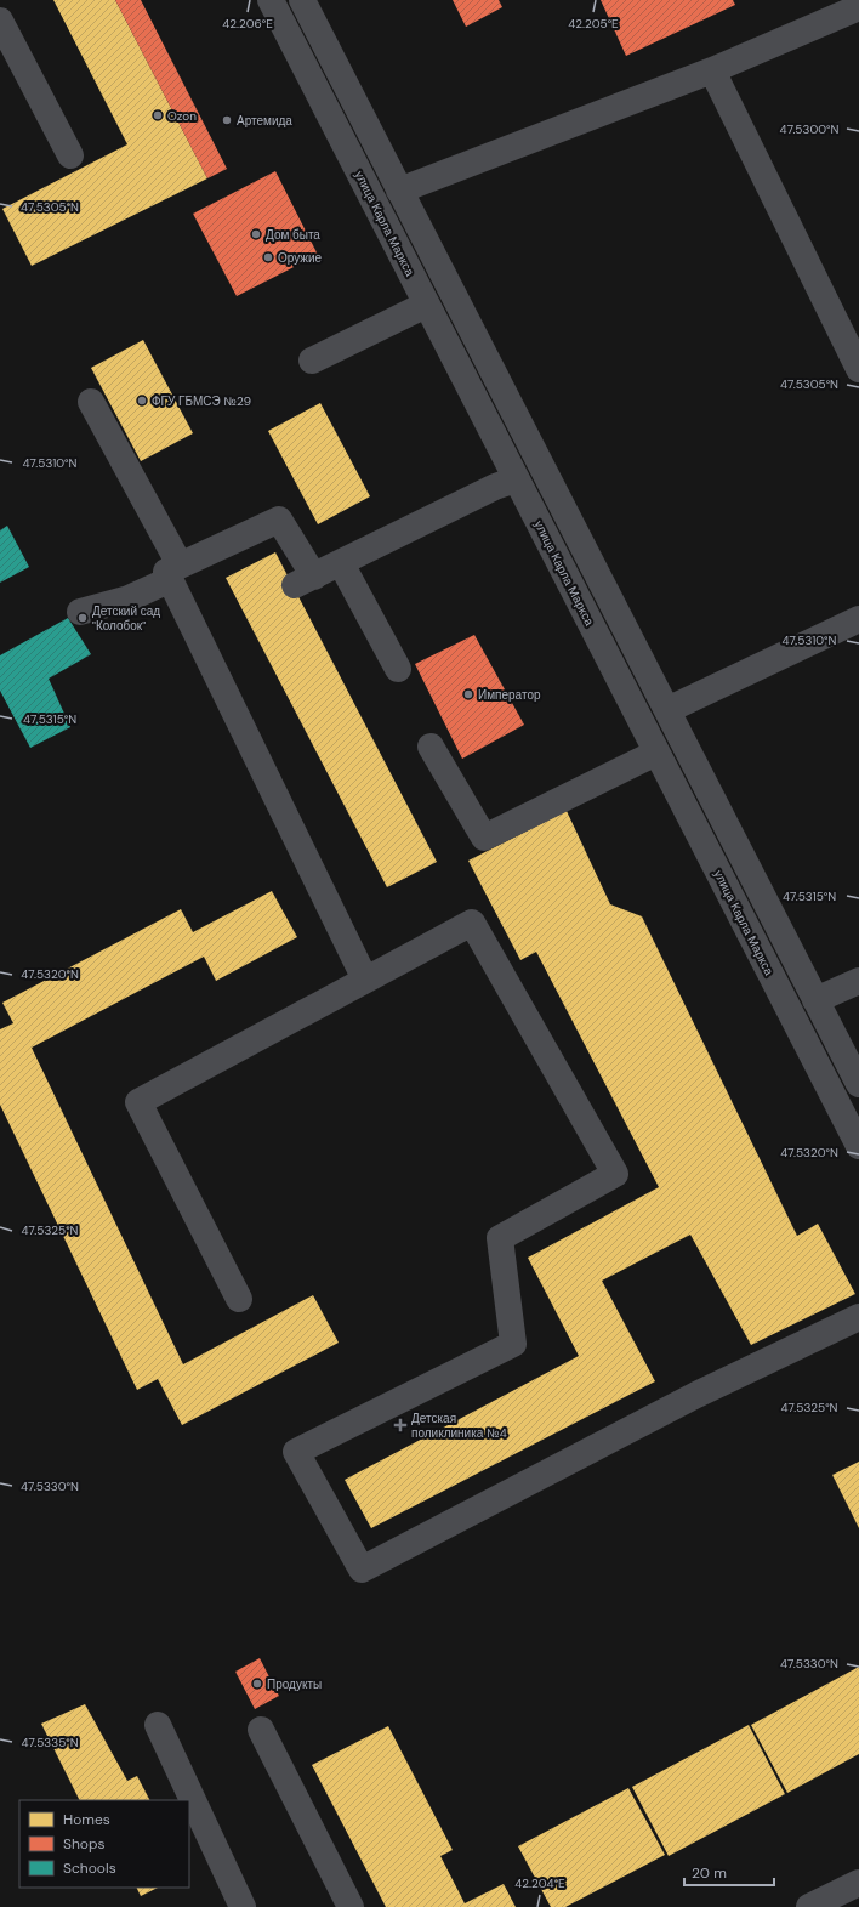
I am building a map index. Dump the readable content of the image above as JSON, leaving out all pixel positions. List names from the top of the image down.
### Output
{
  "streets": {
    "street": ["улица Карла Маркса"]
  },
  "places": {
    "other": [
      "Ozon",
      "Артемида",
      "Дом быта",
      "Оружие",
      "ФГУ ГБМСЭ №29",
      "Детский сад \"Колобок\"",
      "Император",
      "Продукты"
    ],
    "health": ["Детская поликлиника №4"]
  },
  "legend": ["Homes", "Shops", "Schools"],
  "scale_bar": "20 m",
  "coordinates": [
    "42.206°E",
    "42.205°E",
    "47.5300°N",
    "47.5305°N",
    "47.5310°N",
    "47.5315°N",
    "47.5320°N",
    "47.5325°N",
    "47.5330°N",
    "47.5335°N",
    "42.204°E"
  ]
}
